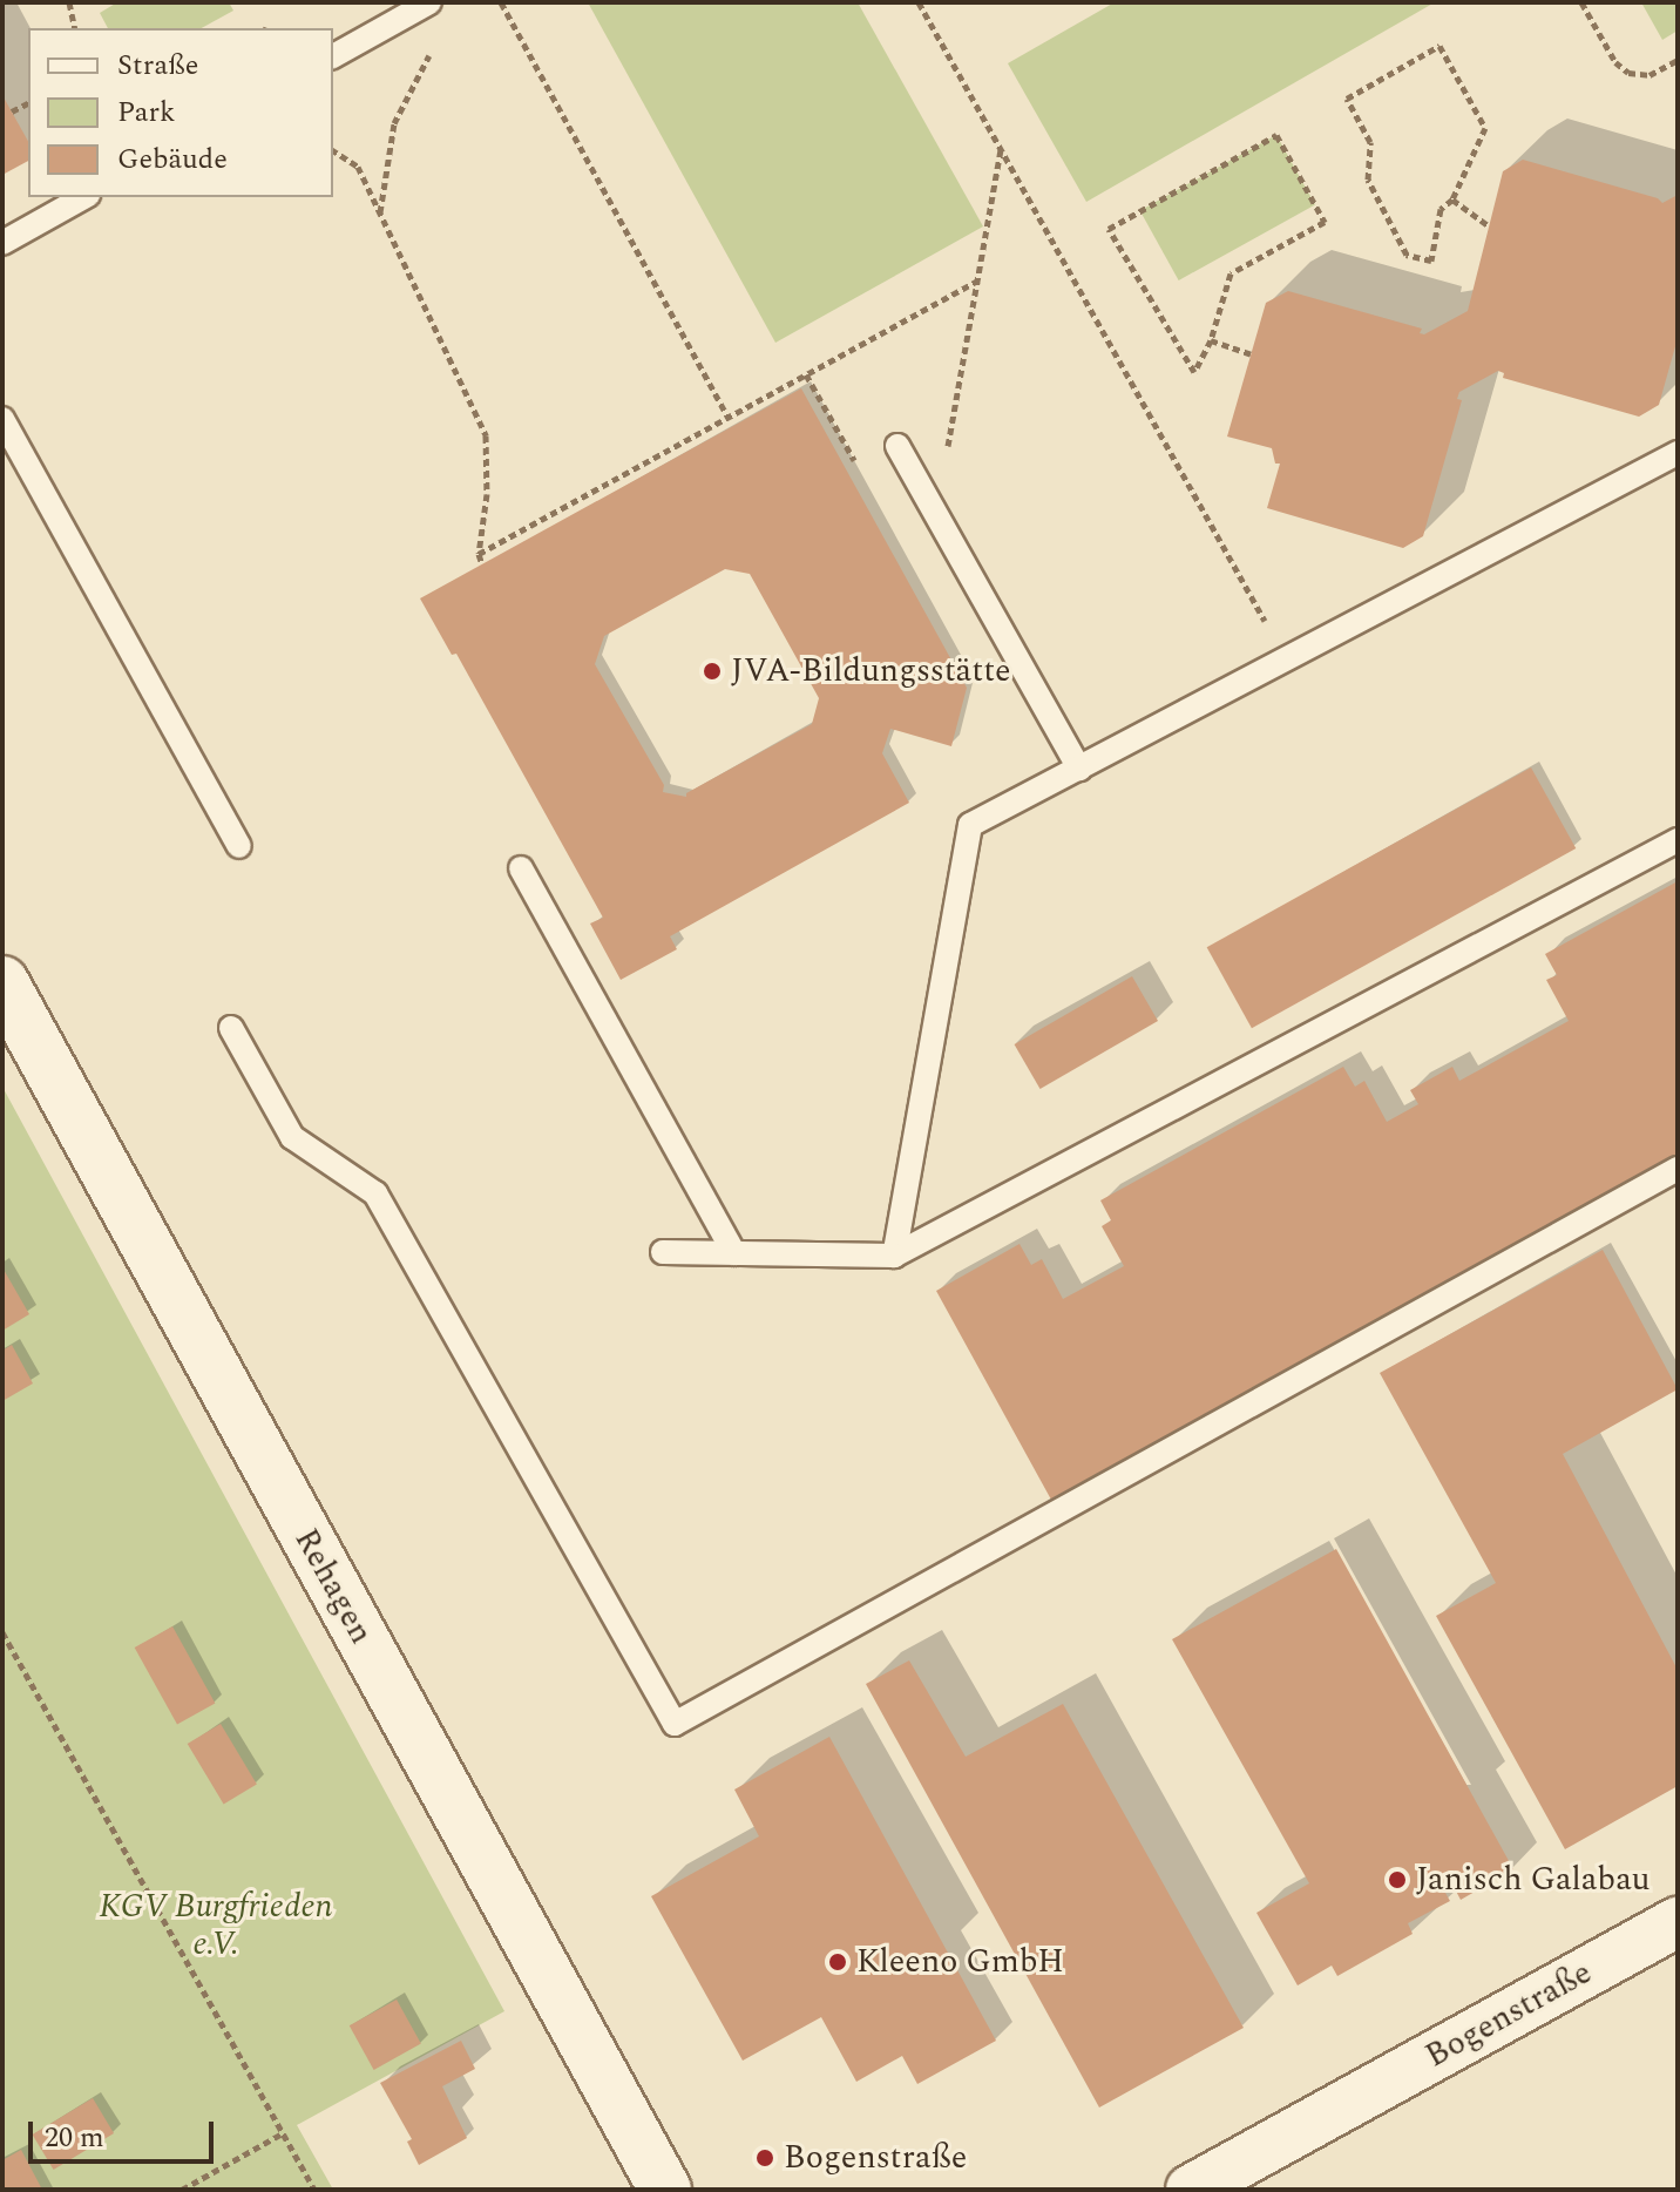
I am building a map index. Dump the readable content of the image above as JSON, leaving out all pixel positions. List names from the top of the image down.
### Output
{
  "streets": {
    "street": ["Rehagen", "Bogenstraße"]
  },
  "parks": ["KGV Burgfrieden e.V."],
  "places": [
    "JVA-Bildungsstätte",
    "Janisch Galabau",
    "Kleeno GmbH",
    "Bogenstraße"
  ],
  "legend": ["Straße", "Park", "Gebäude"],
  "scale_bar": "20 m"
}
